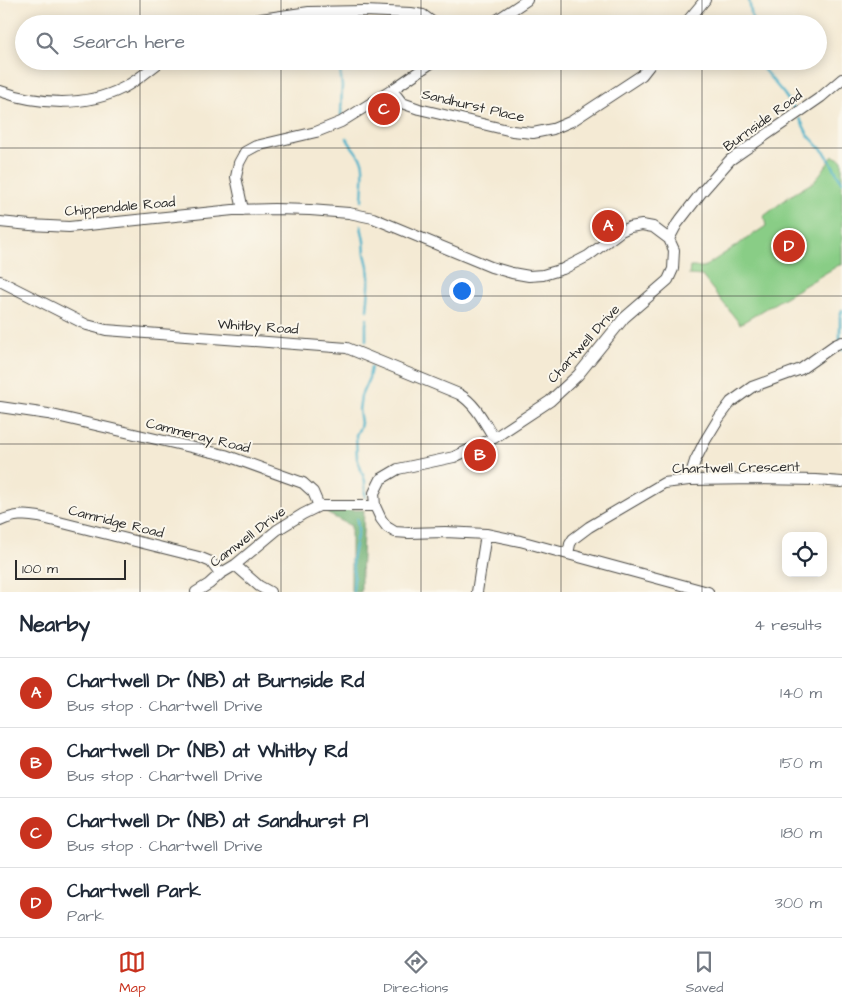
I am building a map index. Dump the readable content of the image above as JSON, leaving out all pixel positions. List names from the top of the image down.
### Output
{
  "streets": {
    "street": [
      "Sandhurst Place",
      "Burnside Road",
      "Chippendale Road",
      "Whitby Road",
      "Chartwell Drive",
      "Cammeray Road",
      "Chartwell Crescent",
      "Camridge Road",
      "Camwell Drive"
    ]
  },
  "crossings": [
    ["Burnside Road", "Chartwell Drive"],
    ["Whitby Road", "Chartwell Drive"],
    ["Cammeray Road", "Camwell Drive"],
    ["Camridge Road", "Camwell Drive"]
  ],
  "scale_bar": "100 m",
  "page": {
    "search": "Search here",
    "pins": [
      "C",
      "A",
      "D",
      "B"
    ],
    "scale": "100 m",
    "heading": ["Nearby", "4 results"],
    "list": [
      {
        "mark": "A",
        "name": "Chartwell Dr (NB) at Burnside Rd",
        "note": "Bus stop · Chartwell Drive",
        "value": "140 m"
      },
      {
        "mark": "B",
        "name": "Chartwell Dr (NB) at Whitby Rd",
        "note": "Bus stop · Chartwell Drive",
        "value": "150 m"
      },
      {
        "mark": "C",
        "name": "Chartwell Dr (NB) at Sandhurst Pl",
        "note": "Bus stop · Chartwell Drive",
        "value": "180 m"
      },
      {
        "mark": "D",
        "name": "Chartwell Park",
        "note": "Park",
        "value": "300 m"
      }
    ],
    "nav": ["Map", "Directions", "Saved"]
  }
}
